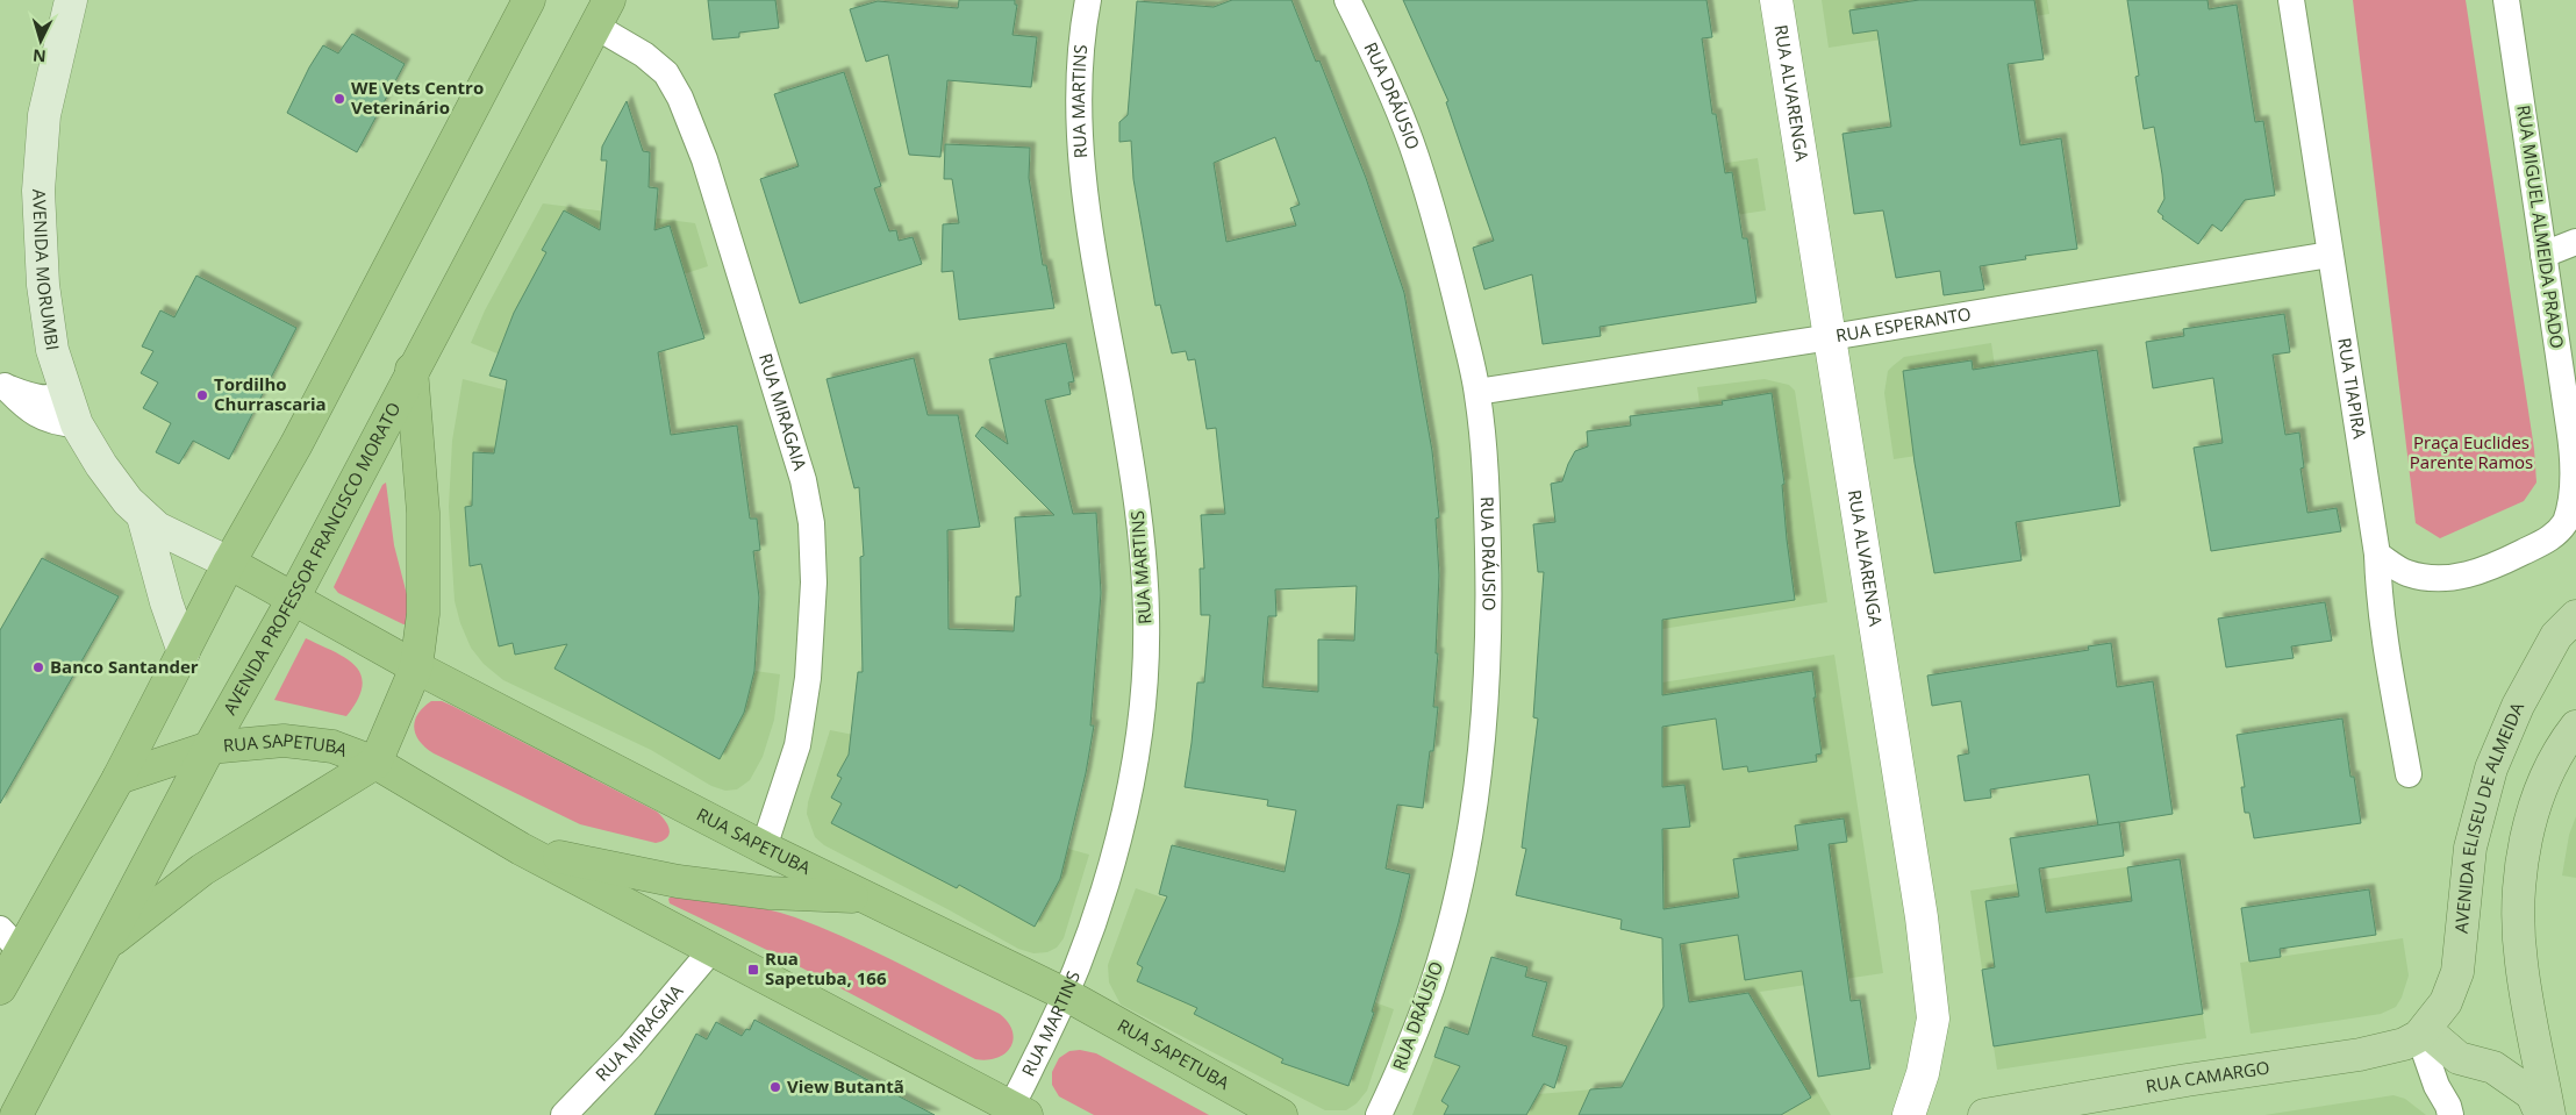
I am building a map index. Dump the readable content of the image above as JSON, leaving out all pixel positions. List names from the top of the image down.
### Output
{
  "streets": {
    "highway": ["AVENIDA PROFESSOR FRANCISCO MORATO", "RUA SAPETUBA"],
    "main road": ["AVENIDA MORUMBI", "AVENIDA ELISEU DE ALMEIDA", "RUA CAMARGO"],
    "street": [
      "RUA ALVARENGA",
      "RUA DRÁUSIO",
      "RUA MARTINS",
      "RUA MIGUEL ALMEIDA PRADO",
      "RUA ESPERANTO",
      "RUA TIAPIRA",
      "RUA MIRAGAIA"
    ]
  },
  "crossings": [
    ["RUA ALVARENGA", "RUA ESPERANTO"],
    ["RUA DRÁUSIO", "RUA ESPERANTO"],
    ["RUA MARTINS", "RUA SAPETUBA"],
    ["RUA MIGUEL ALMEIDA PRADO", "RUA TIAPIRA"],
    ["AVENIDA MORUMBI", "RUA SAPETUBA"],
    ["RUA ESPERANTO", "RUA TIAPIRA"],
    ["RUA MIRAGAIA", "AVENIDA PROFESSOR FRANCISCO MORATO"],
    ["RUA MIRAGAIA", "RUA SAPETUBA"],
    ["AVENIDA PROFESSOR FRANCISCO MORATO", "RUA SAPETUBA"],
    ["AVENIDA ELISEU DE ALMEIDA", "RUA CAMARGO"]
  ],
  "parks": ["Praça Euclides Parente Ramos"],
  "places": {
    "other": [
      "WE Vets Centro Veterinário",
      "Tordilho Churrascaria",
      "Banco Santander",
      "View Butantã"
    ],
    "transit": ["Rua Sapetuba, 166"]
  },
  "north": "bottom"
}
